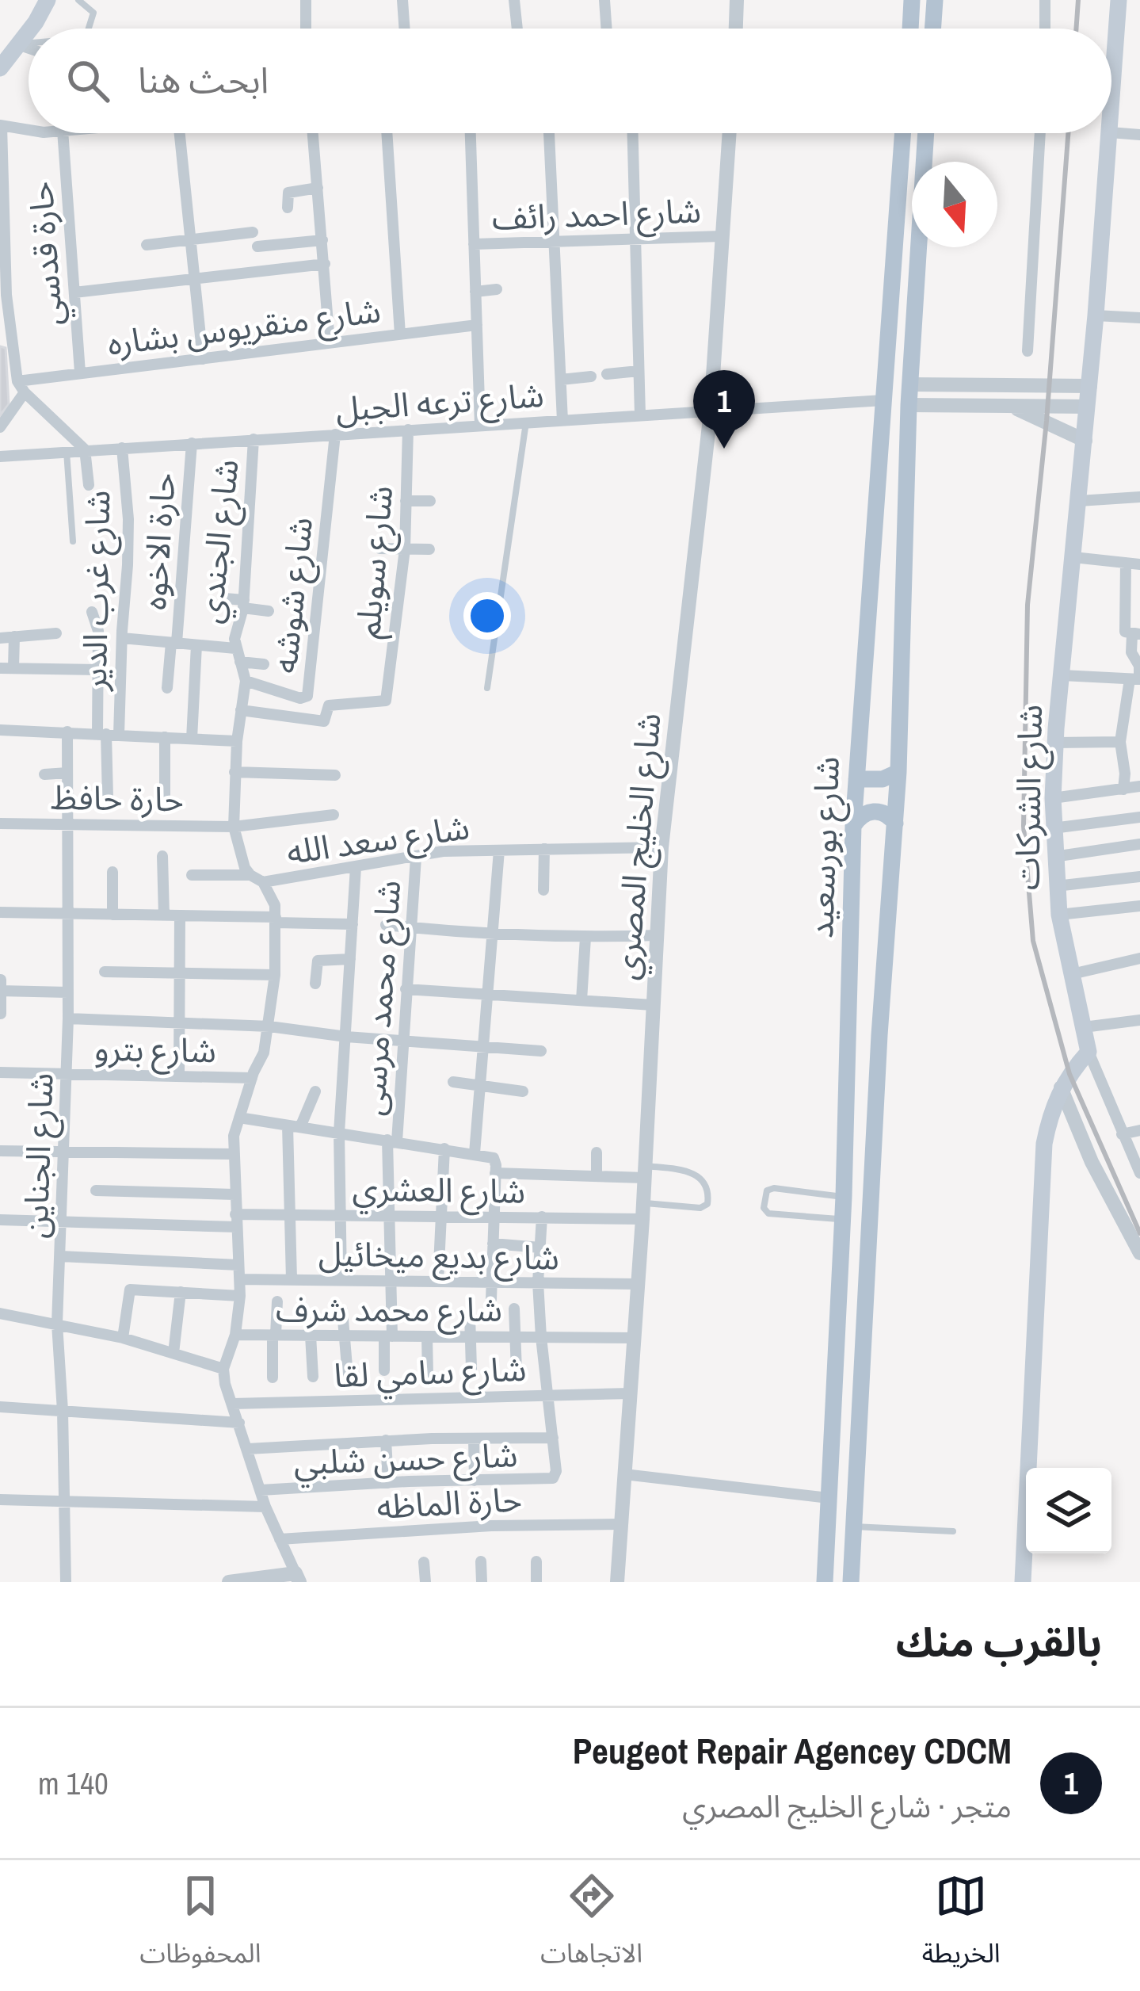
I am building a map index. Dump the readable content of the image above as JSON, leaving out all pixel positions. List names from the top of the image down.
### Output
{
  "streets": {
    "main road": ["شارع الشركات", "شارع بورسعيد"],
    "street": [
      "شارع احمد رائف",
      "حارة قدسي",
      "شارع منقريوس بشاره",
      "شارع ترعه الجبل",
      "حارة الاخوه",
      "شارع الجندي",
      "شارع سويلم",
      "شارع غرب الدير",
      "شارع شوشه",
      "حارة حافظ",
      "شارع سعد الله",
      "شارع الخليج المصري",
      "شارع محمد مرسى",
      "شارع بترو",
      "شارع الجناين",
      "شارع العشري",
      "شارع بديع ميخائيل",
      "شارع محمد شرف",
      "شارع سامي لقا",
      "شارع حسن شلبي",
      "حارة الماظه"
    ]
  },
  "crossings": [
    ["شارع احمد رائف", "شارع الخليج المصري"],
    ["حارة قدسي", "شارع منقريوس بشاره"],
    ["شارع ترعه الجبل", "حارة الاخوه"],
    ["شارع ترعه الجبل", "شارع الجندي"],
    ["شارع ترعه الجبل", "شارع سويلم"],
    ["شارع ترعه الجبل", "شارع غرب الدير"],
    ["شارع ترعه الجبل", "شارع شوشه"],
    ["شارع ترعه الجبل", "شارع الخليج المصري"],
    ["شارع ترعه الجبل", "شارع بورسعيد"],
    ["حارة حافظ", "شارع الجناين"],
    ["شارع سعد الله", "شارع الخليج المصري"],
    ["شارع سعد الله", "شارع محمد مرسى"],
    ["شارع الخليج المصري", "شارع العشري"],
    ["شارع الخليج المصري", "شارع بديع ميخائيل"],
    ["شارع الخليج المصري", "شارع محمد شرف"],
    ["شارع الخليج المصري", "شارع سامي لقا"],
    ["شارع الخليج المصري", "حارة الماظه"],
    ["شارع محمد مرسى", "شارع العشري"],
    ["شارع محمد مرسى", "شارع بديع ميخائيل"],
    ["شارع محمد مرسى", "شارع محمد شرف"],
    ["شارع بترو", "شارع الجناين"],
    ["شارع الجناين", "شارع العشري"]
  ],
  "north": "bottom",
  "page": {
    "search": "ابحث هنا",
    "pins": "1",
    "heading": "بالقرب منك",
    "list": [
      {
        "mark": "1",
        "name": "Peugeot Repair Agencey CDCM",
        "note": "متجر · شارع الخليج المصري",
        "value": "140 m"
      }
    ],
    "nav": ["الخريطة", "الاتجاهات", "المحفوظات"]
  }
}
